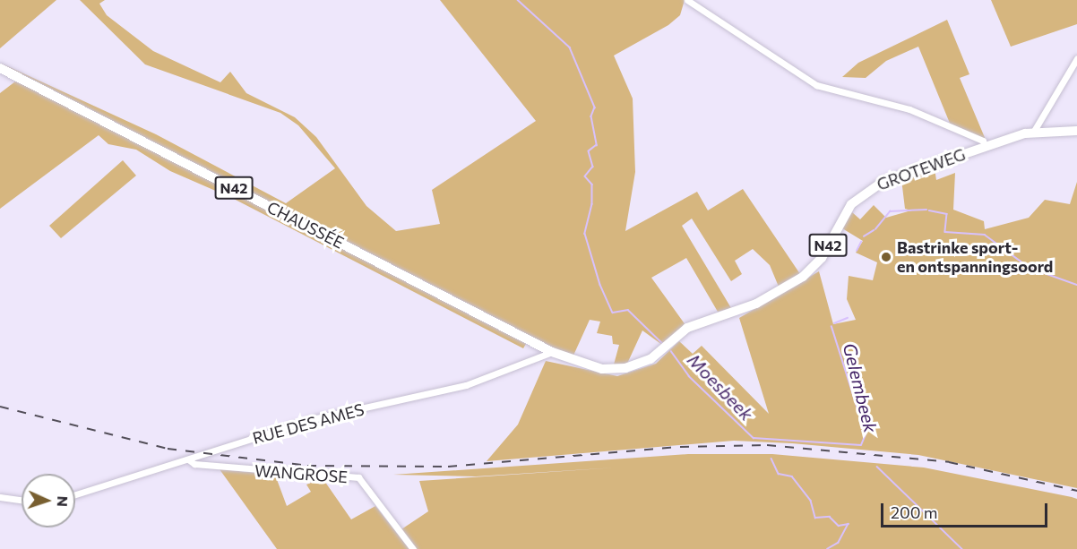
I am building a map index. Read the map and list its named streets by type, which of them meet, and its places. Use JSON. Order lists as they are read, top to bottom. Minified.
{"streets":{"main road":["GROTEWEG","N42","CHAUSSÉE"],"street":["RUE DES AMES","WANGROSE"]},"crossings":[["GROTEWEG","CHAUSSÉE"],["GROTEWEG","RUE DES AMES"],["CHAUSSÉE","RUE DES AMES"],["RUE DES AMES","WANGROSE"]],"water":["Moesbeek","Gelembeek"],"places":["Bastrinke sport- en ontspanningsoord"],"scale_bar":"200 m","north":"right"}
